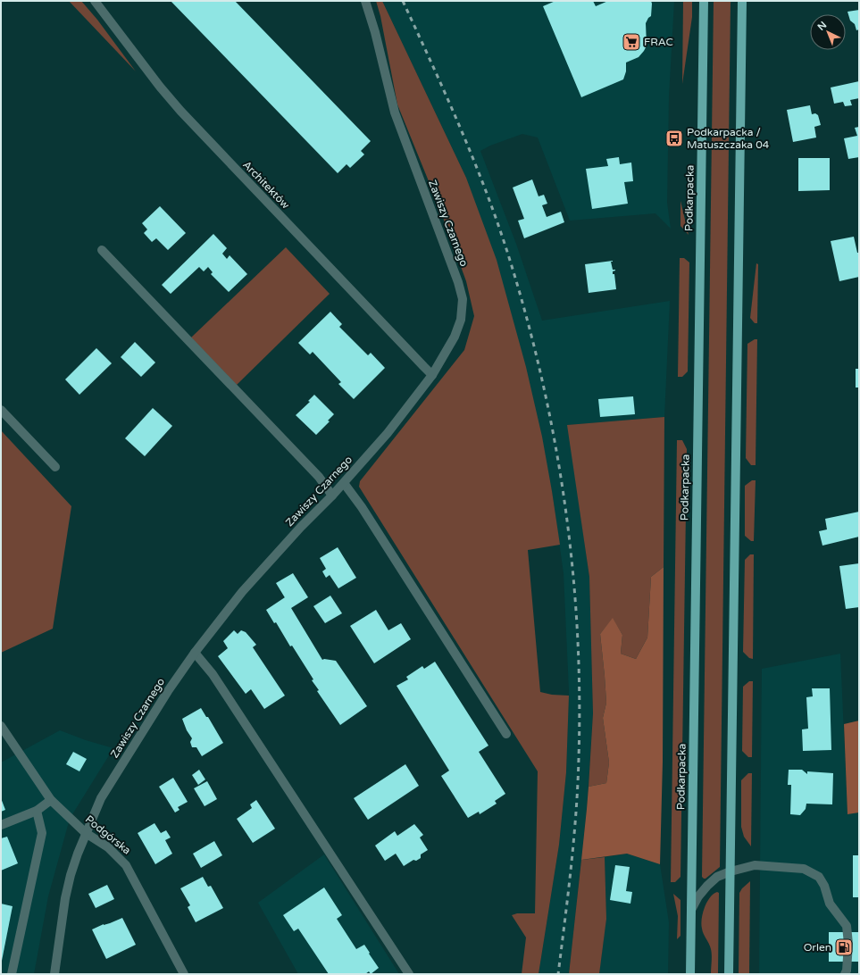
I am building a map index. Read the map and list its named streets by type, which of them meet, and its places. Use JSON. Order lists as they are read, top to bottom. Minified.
{"streets":{"main road":["Podkarpacka"],"street":["Architektów","Zawiszy Czarnego","Podgórska"]},"crossings":[["Architektów","Zawiszy Czarnego"],["Zawiszy Czarnego","Podgórska"]],"places":{"supermarket":["FRAC"],"bus stop":["Podkarpacka / Matuszczaka 04"],"fuel station":["Orlen"]},"north":"top left"}
